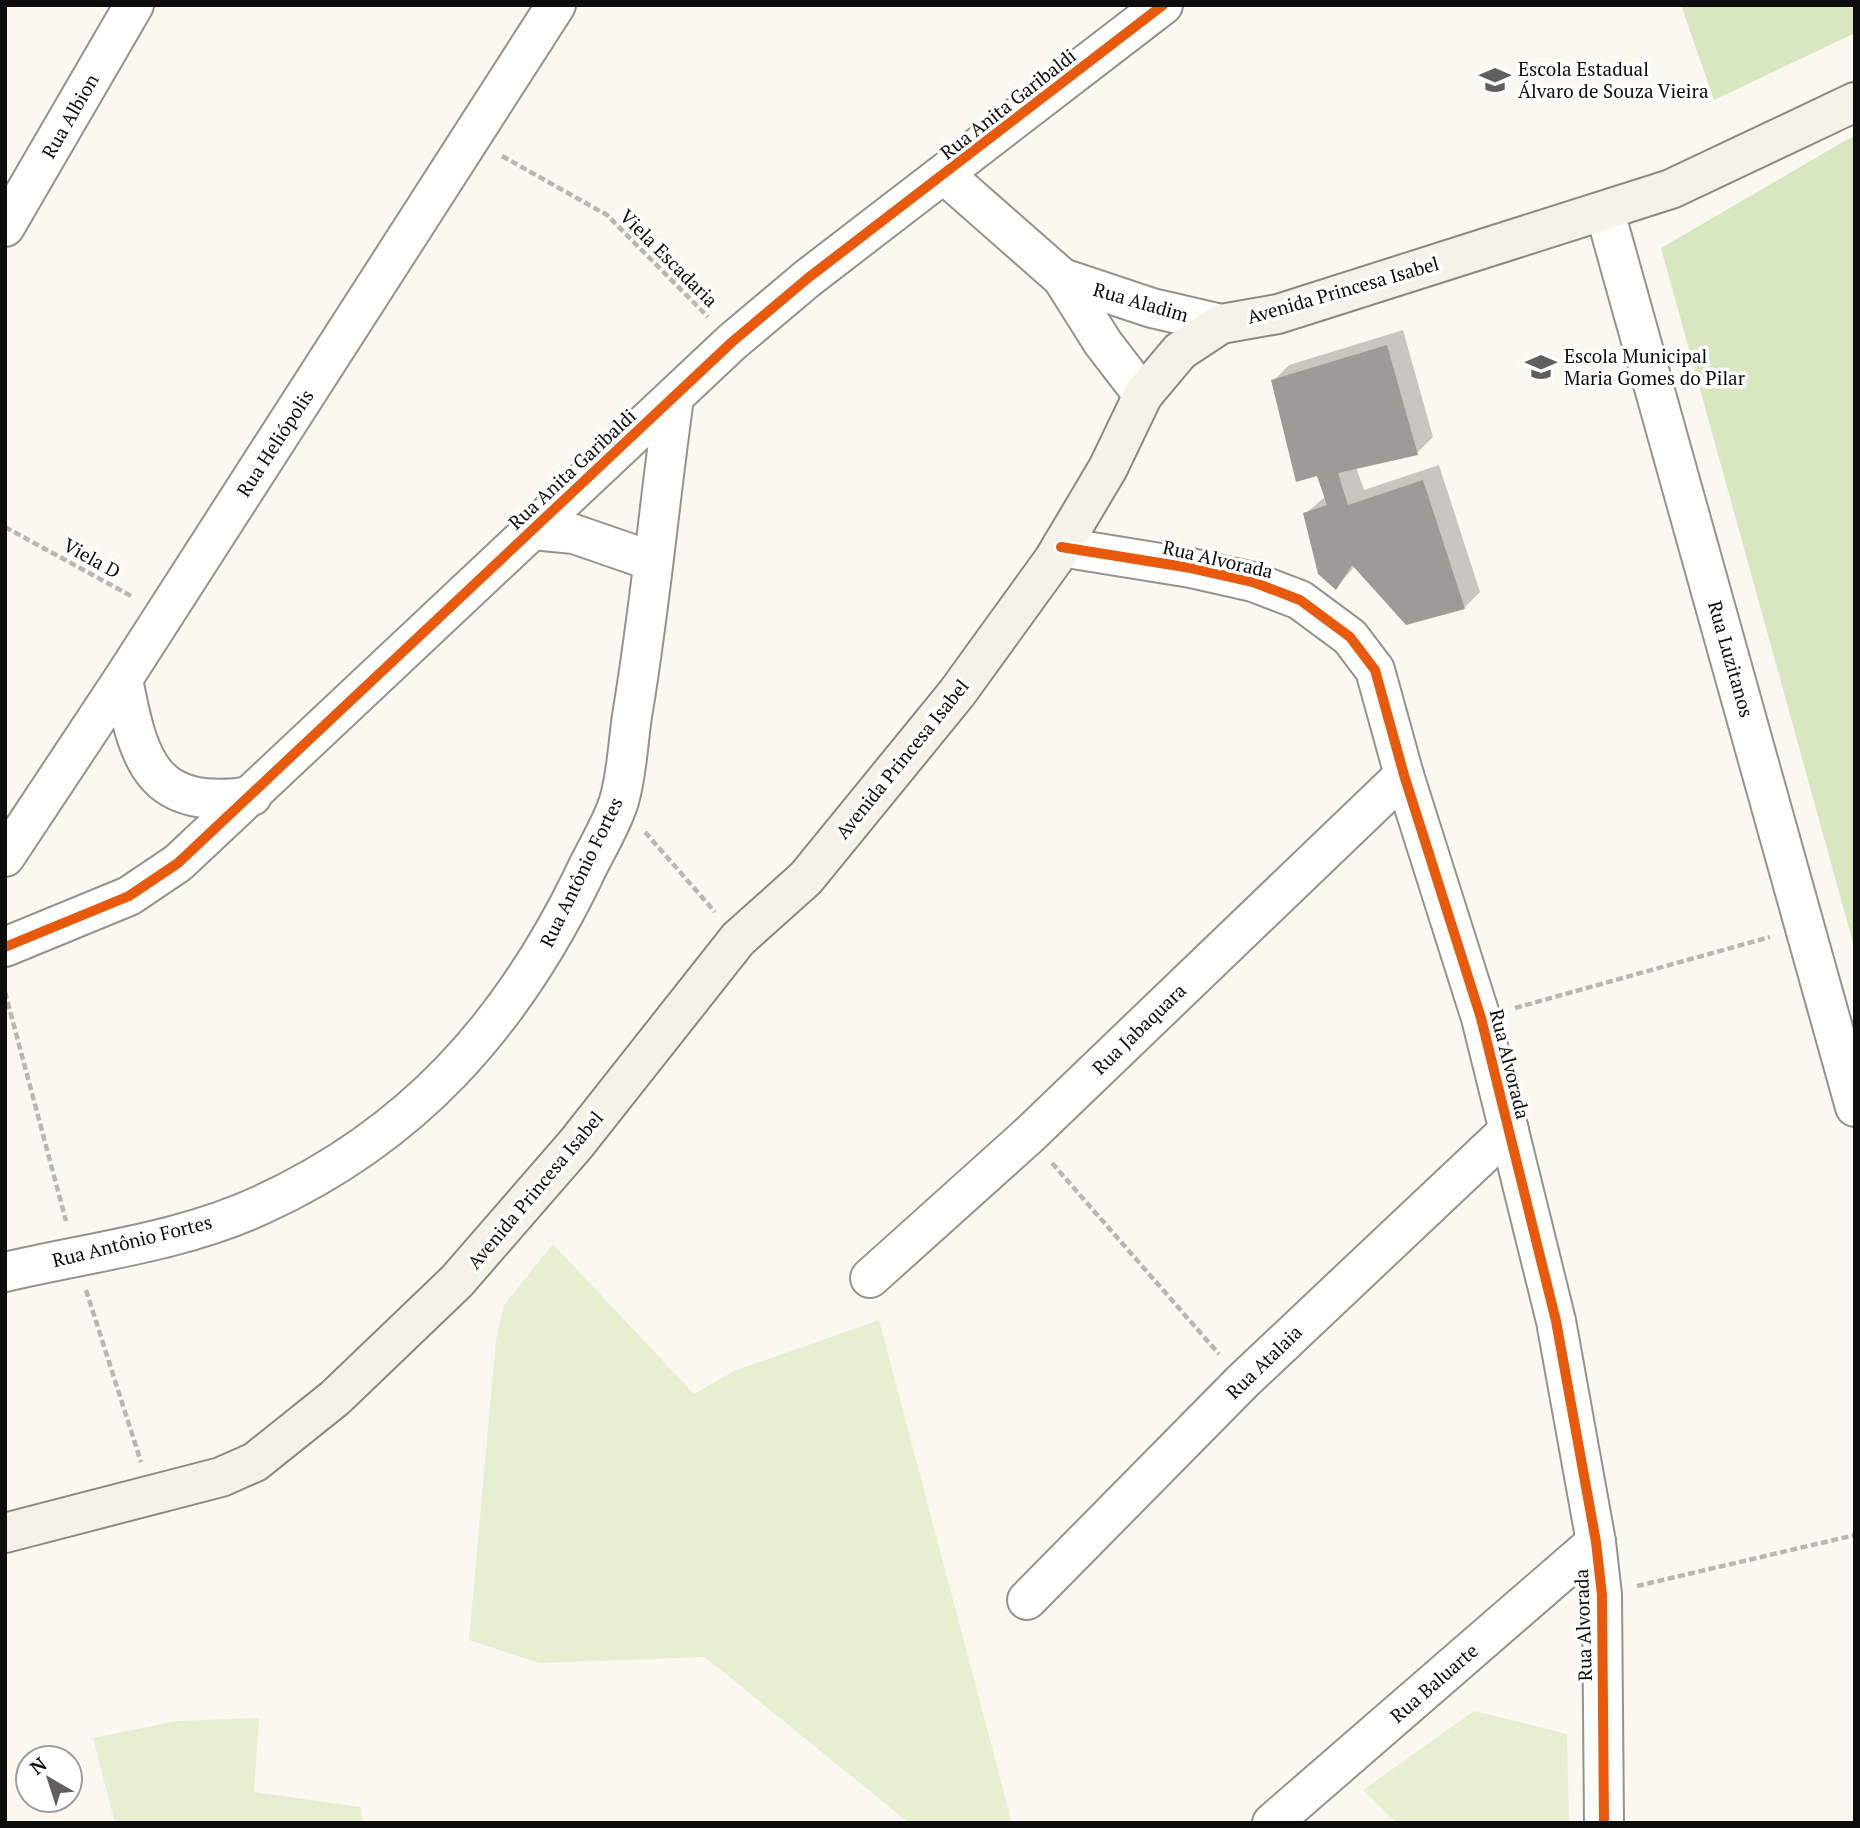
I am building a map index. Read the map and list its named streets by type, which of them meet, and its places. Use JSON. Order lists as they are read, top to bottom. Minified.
{"streets":{"main road":["Avenida Princesa Isabel"],"street":["Rua Anita Garibaldi","Rua Albion","Rua Aladim","Rua Heliópolis","Rua Alvorada","Rua Luzitanos","Rua Antônio Fortes","Rua Jabaquara","Rua Atalaia","Rua Baluarte"],"path":["Viela Escadaria","Viela D"]},"crossings":[["Rua Anita Garibaldi","Viela Escadaria"],["Rua Anita Garibaldi","Rua Aladim"],["Rua Anita Garibaldi","Rua Antônio Fortes"],["Viela Escadaria","Rua Heliópolis"],["Avenida Princesa Isabel","Rua Aladim"],["Avenida Princesa Isabel","Rua Alvorada"],["Avenida Princesa Isabel","Rua Luzitanos"],["Rua Heliópolis","Viela D"],["Rua Alvorada","Rua Jabaquara"],["Rua Alvorada","Rua Atalaia"],["Rua Alvorada","Rua Baluarte"]],"places":{"school or university":["Escola Estadual Álvaro de Souza Vieira","Escola Municipal Maria Gomes do Pilar"]},"north":"top left"}
